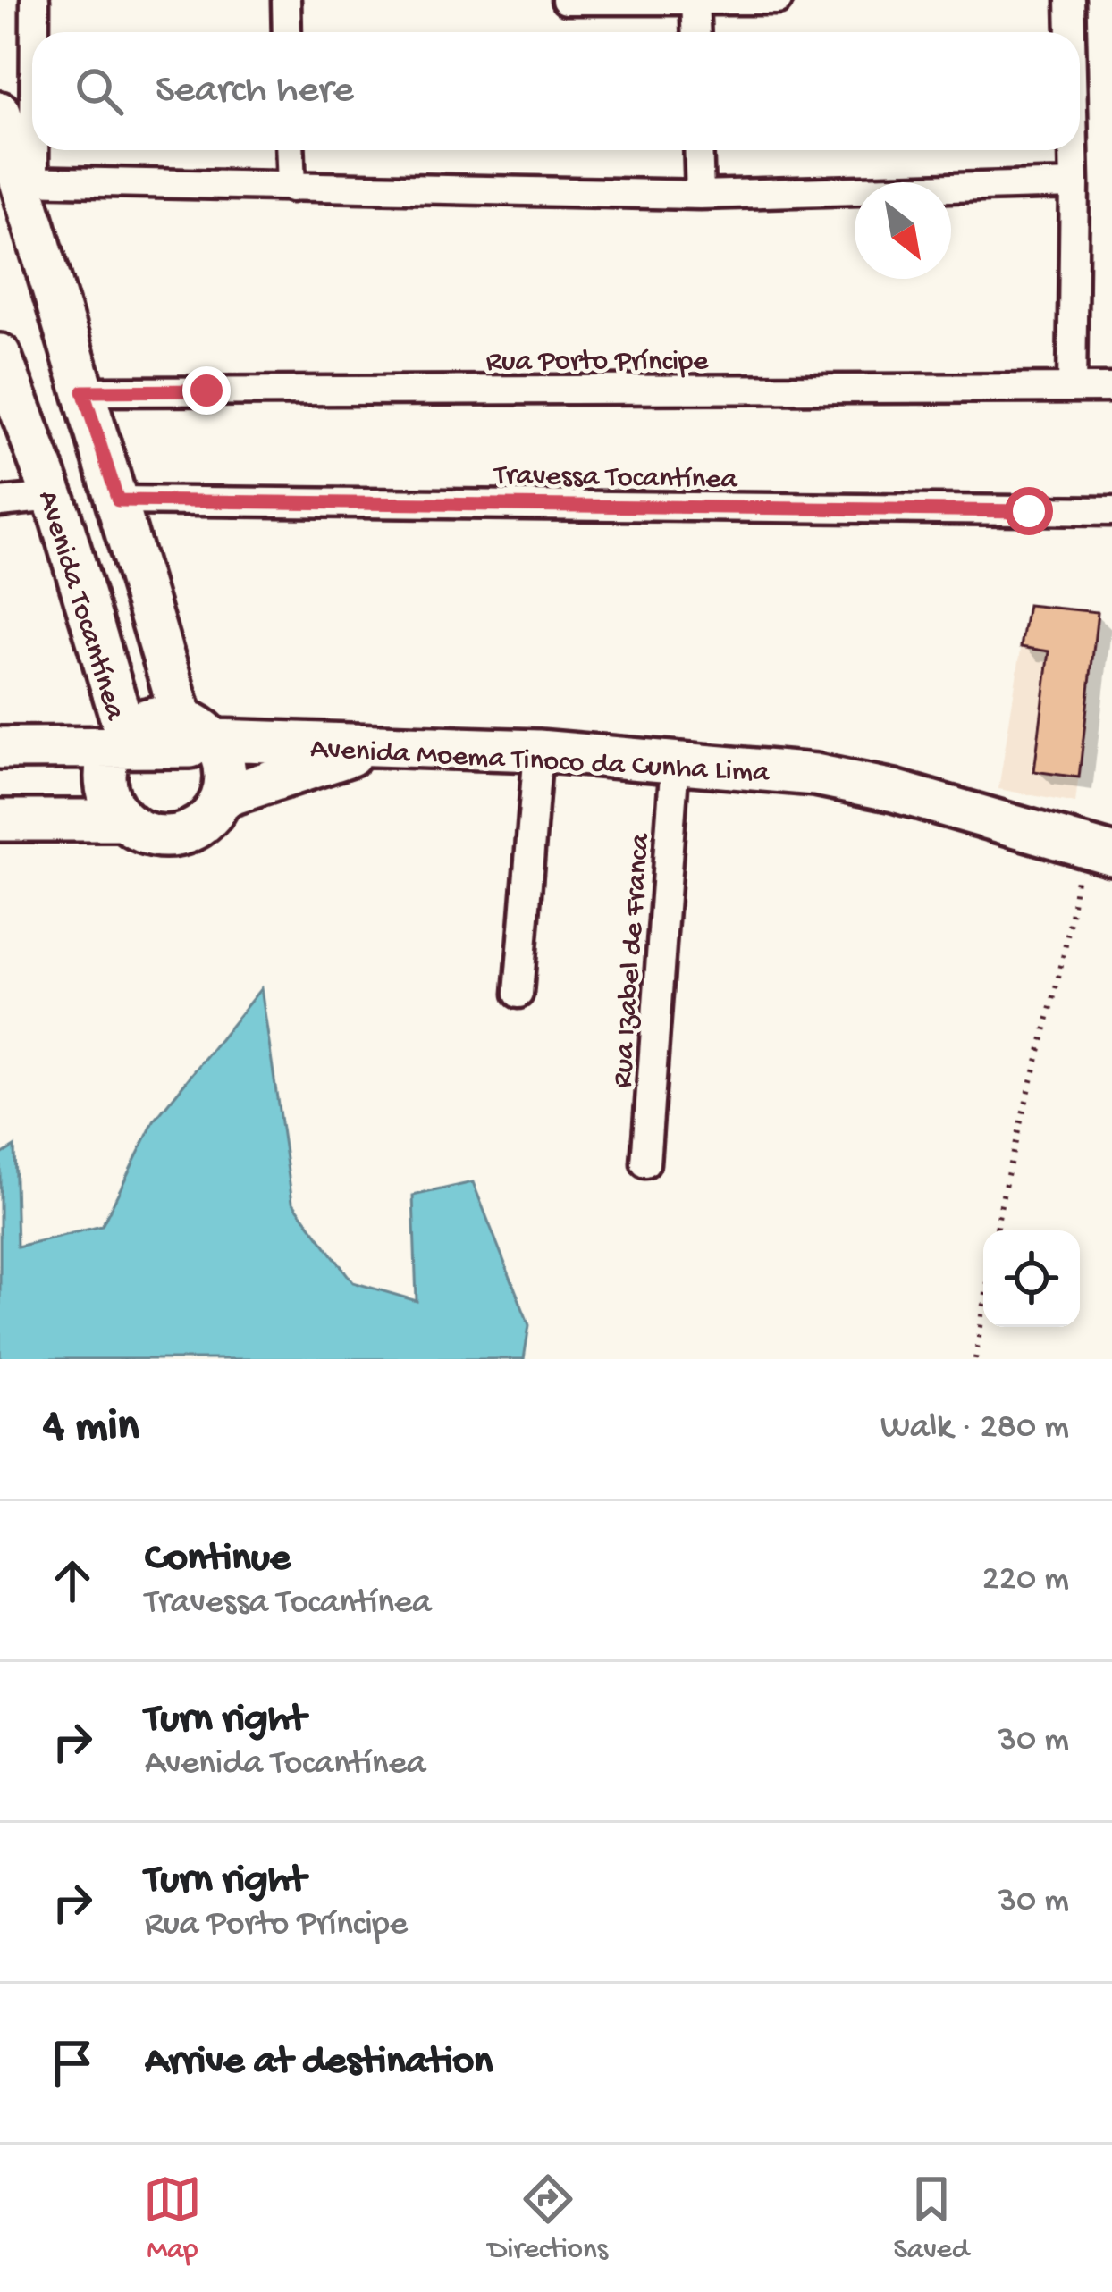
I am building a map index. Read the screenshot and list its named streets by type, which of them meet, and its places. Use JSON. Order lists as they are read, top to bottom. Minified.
{"streets":{"main road":["Avenida Tocantínea","Avenida Moema Tinoco da Cunha Lima"],"street":["Rua Porto Príncipe","Travessa Tocantínea","Rua Izabel de Franca"]},"crossings":[["Rua Porto Príncipe","Avenida Tocantínea"],["Travessa Tocantínea","Avenida Tocantínea"],["Avenida Tocantínea","Avenida Moema Tinoco da Cunha Lima"],["Avenida Moema Tinoco da Cunha Lima","Rua Izabel de Franca"]],"north":"bottom right","page":{"search":"Search here","heading":["4 min","Walk · 280 m"],"list":[["Continue","Travessa Tocantínea","220 m"],["Turn right","Avenida Tocantínea","30 m"],["Turn right","Rua Porto Príncipe","30 m"],"Arrive at destination"],"nav":["Map","Directions","Saved"]}}
